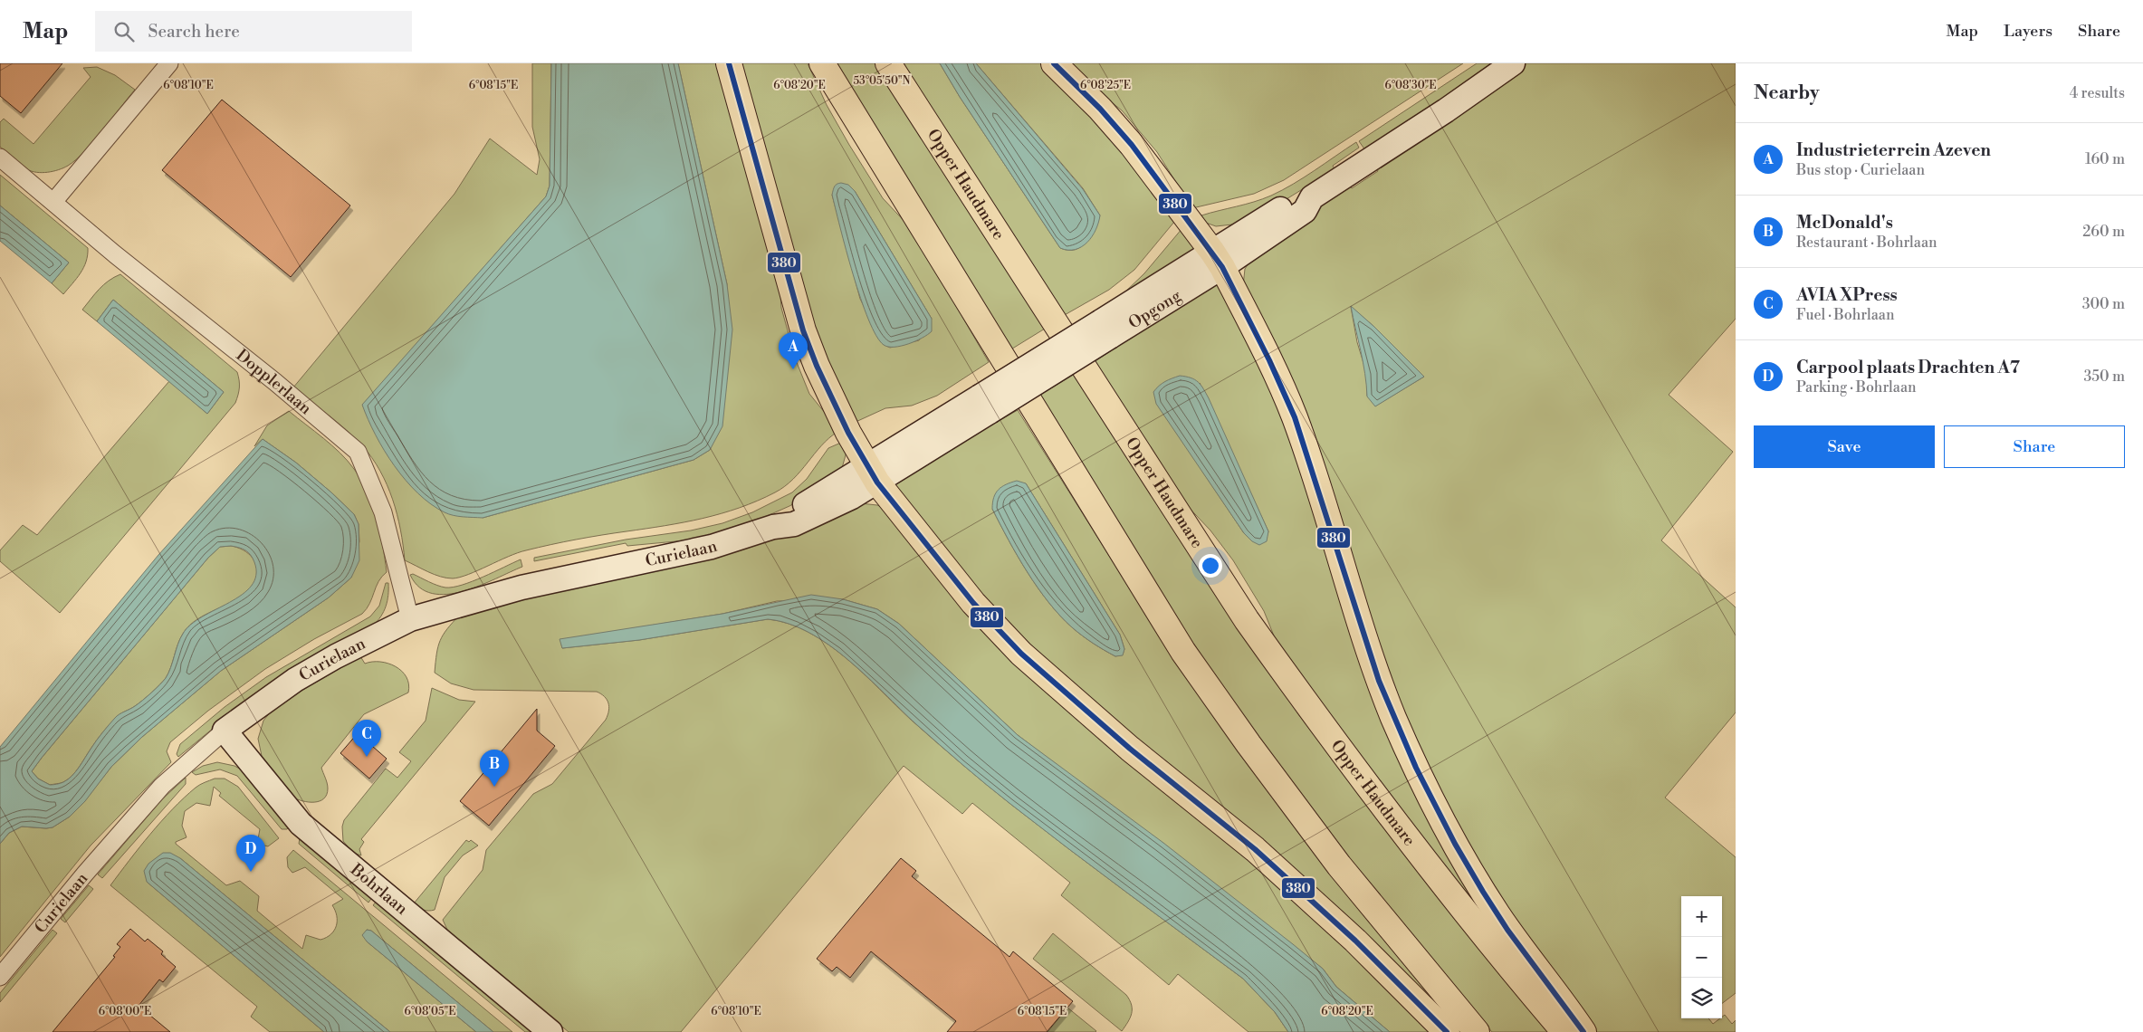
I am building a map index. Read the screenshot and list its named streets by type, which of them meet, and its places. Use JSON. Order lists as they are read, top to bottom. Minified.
{"streets":{"highway":["Opper Haudmare"],"main road":["Opgong","Curielaan","Bohrlaan"],"street":["Dopplerlaan"]},"crossings":[["Opgong","Curielaan"],["Dopplerlaan","Curielaan"],["Curielaan","Bohrlaan"]],"lines":["transit line 380"],"page":{"header":"Map","search":"Search here","nav":["Map","Layers","Share"],"heading":["Nearby","4 results"],"list":[{"mark":"A","name":"Industrieterrein Azeven","note":"Bus stop · Curielaan","value":"160 m"},{"mark":"B","name":"McDonald's","note":"Restaurant · Bohrlaan","value":"260 m"},{"mark":"C","name":"AVIA XPress","note":"Fuel · Bohrlaan","value":"300 m"},{"mark":"D","name":"Carpool plaats Drachten A7","note":"Parking · Bohrlaan","value":"350 m"}],"pins":["A","C","B","D"],"buttons":["Save","Share"],"map_buttons":["+","−"]},"coordinates":["53°05'50\"N","6°08'10\"E","6°08'15\"E","6°08'20\"E","6°08'25\"E","6°08'30\"E","6°08'00\"E","6°08'05\"E"]}
